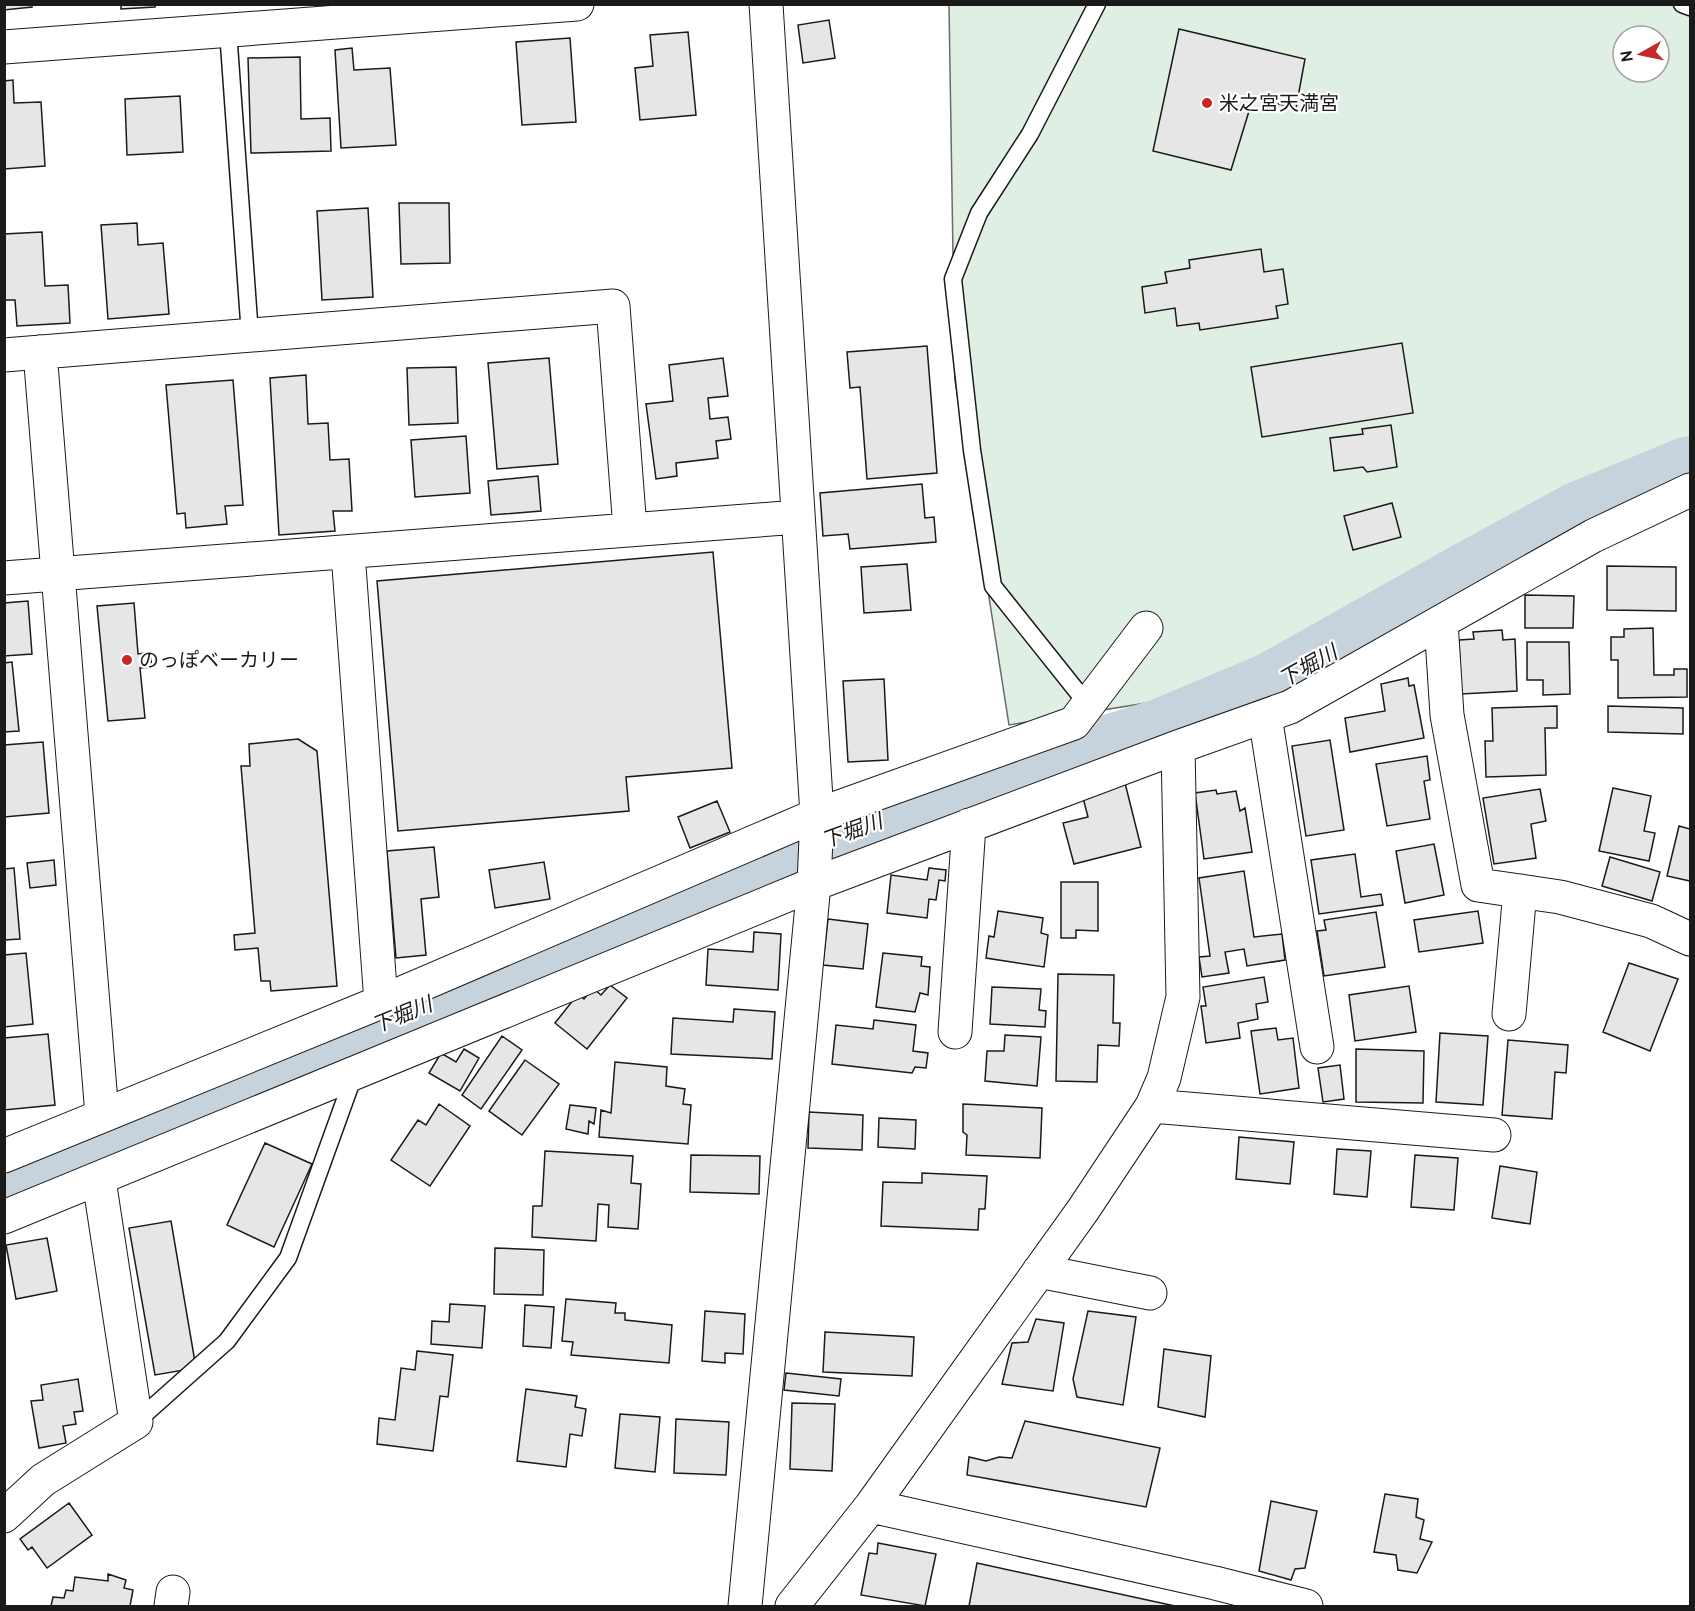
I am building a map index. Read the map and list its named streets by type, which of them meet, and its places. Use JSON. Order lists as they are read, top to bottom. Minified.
{"water":["下堀川"],"places":["米之宮天満宮","のっぽベーカリー"],"north":"left"}
